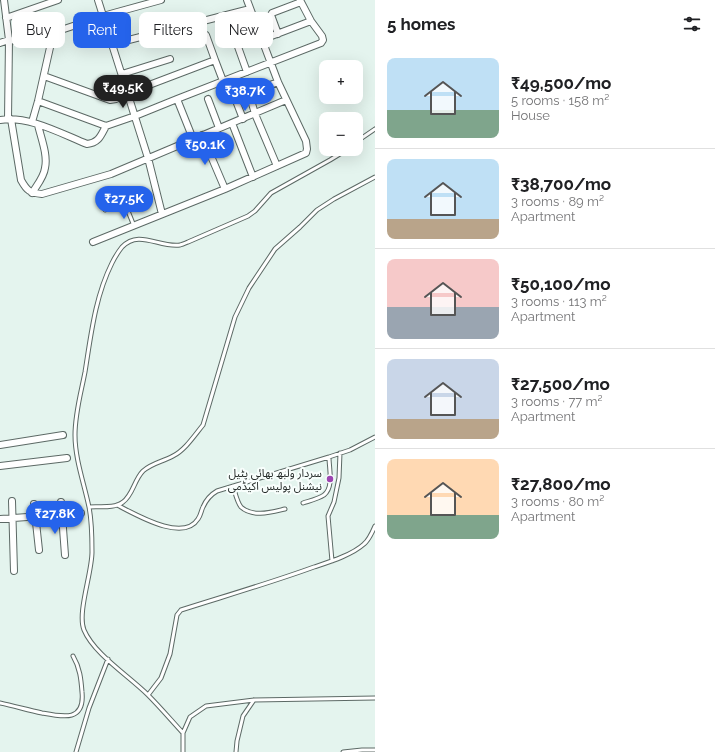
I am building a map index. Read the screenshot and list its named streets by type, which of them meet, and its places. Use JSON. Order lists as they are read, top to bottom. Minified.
{"places":["سردار ولبھ بھائی پٹیل نیشنل پولیس اکیڈمی"],"page":{"heading":"5 homes","chip":["Buy","Rent","Filters","New"],"list":[{"name":"₹49,500/mo","note":"5 rooms · 158 m² · House"},{"name":"₹38,700/mo","note":"3 rooms · 89 m² · Apartment"},{"name":"₹50,100/mo","note":"3 rooms · 113 m² · Apartment"},{"name":"₹27,500/mo","note":"3 rooms · 77 m² · Apartment"},{"name":"₹27,800/mo","note":"3 rooms · 80 m² · Apartment"}],"map_buttons":["+","−"],"price":["₹49.5K","₹38.7K","₹50.1K","₹27.5K","₹27.8K"]}}
